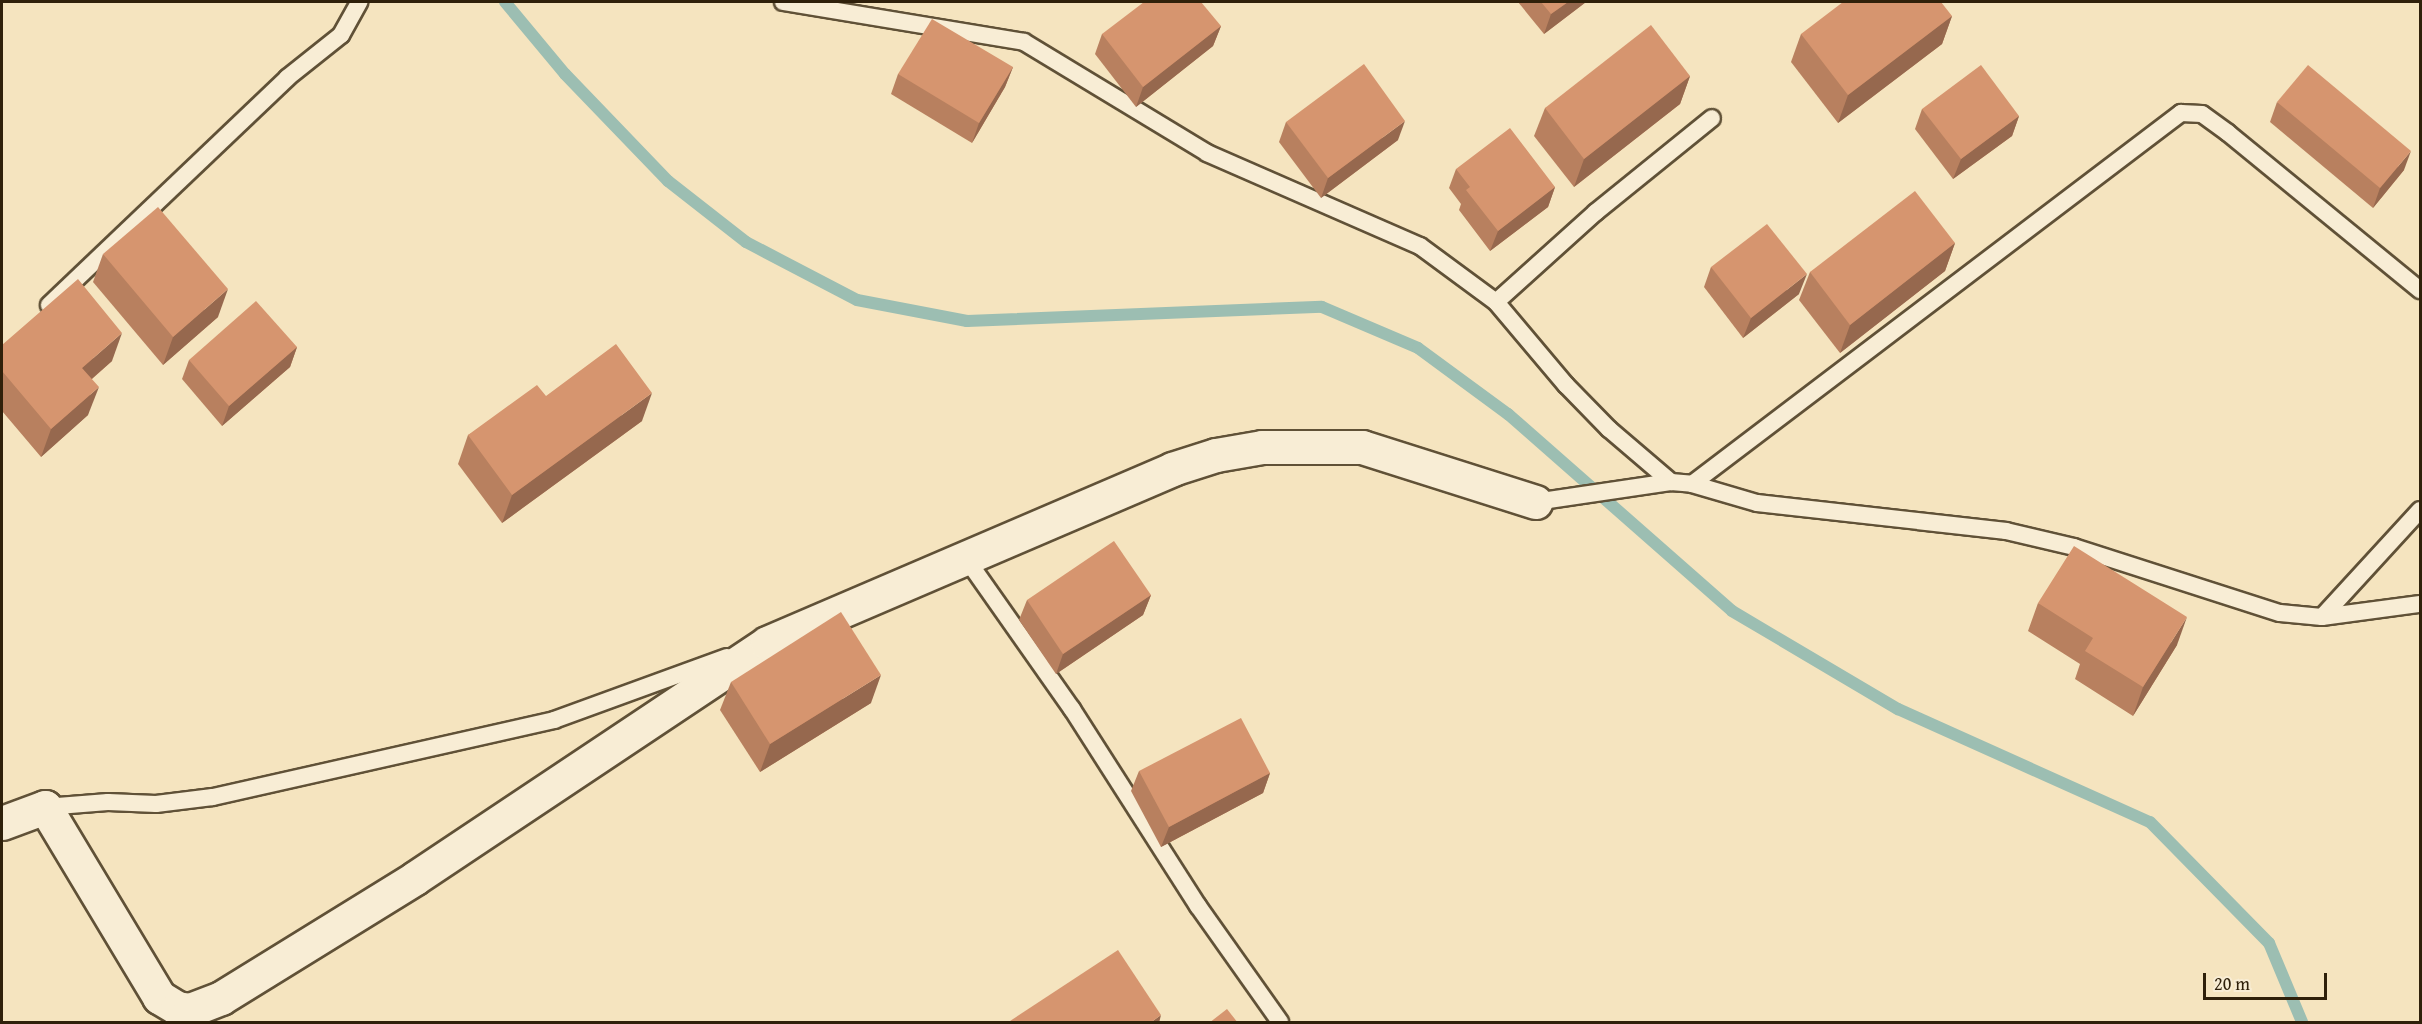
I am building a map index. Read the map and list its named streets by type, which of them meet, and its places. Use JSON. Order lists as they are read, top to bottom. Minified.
{"scale_bar":"20 m"}
